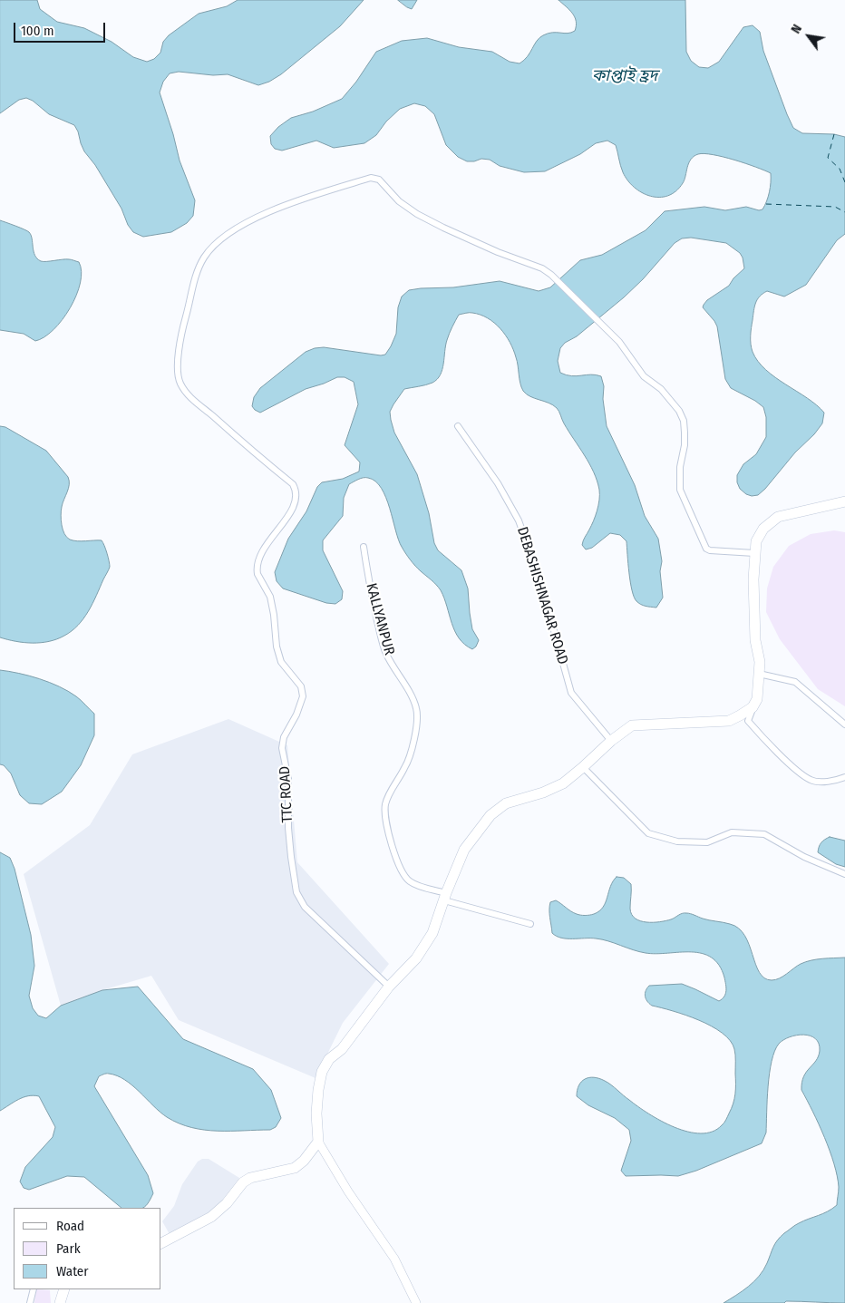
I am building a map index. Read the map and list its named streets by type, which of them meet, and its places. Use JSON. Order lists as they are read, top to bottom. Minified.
{"streets":{"street":["DEBASHISHNAGAR ROAD","KALLYANPUR","TTC ROAD"]},"water":["কাপ্তাই হ্রদ"],"legend":["Road","Park","Water"],"scale_bar":"100 m","north":"top left"}
